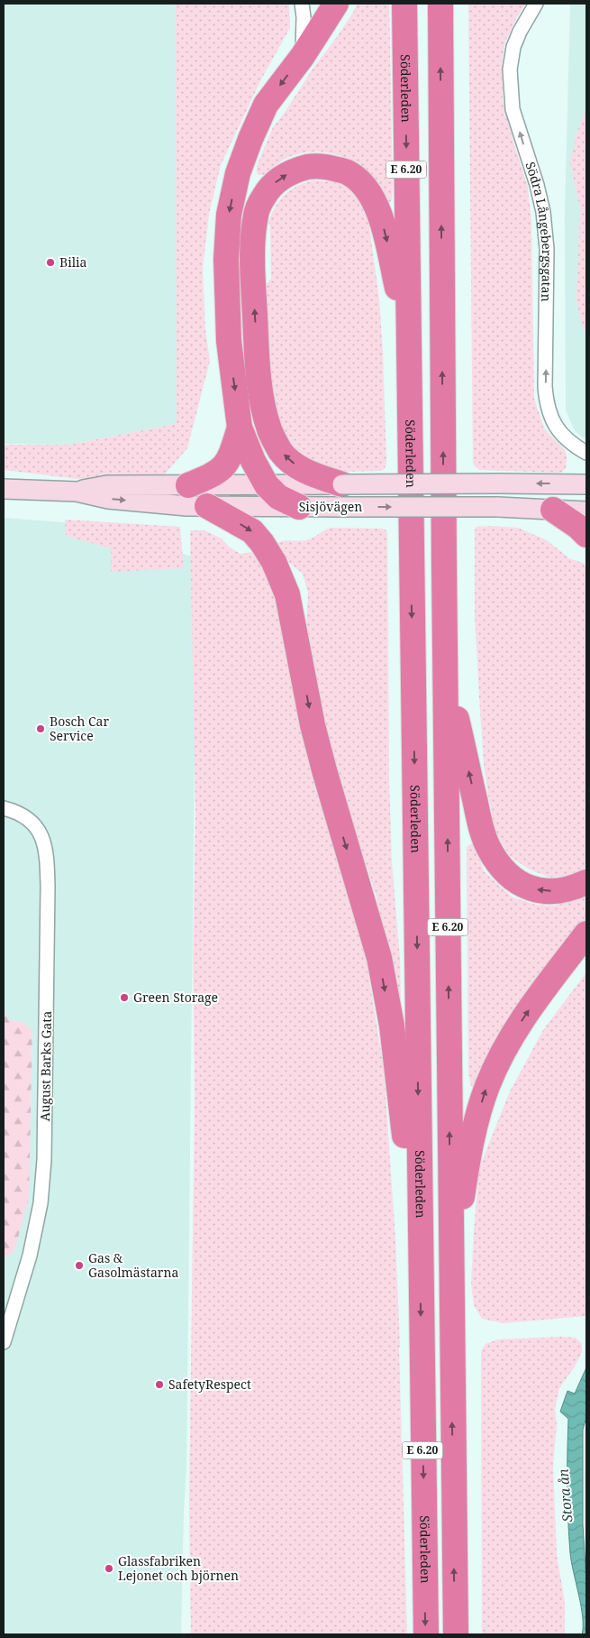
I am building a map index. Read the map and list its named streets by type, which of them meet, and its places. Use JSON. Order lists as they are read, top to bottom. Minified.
{"streets":{"highway":["Söderleden","E 6.20"],"street":["Södra Långebergsgatan","Sisjövägen","August Barks Gata"]},"one_way":["Södra Långebergsgatan"],"water":["Stora ån"],"places":["Bilia","Bosch Car Service","Green Storage","Gas & Gasolmästarna","SafetyRespect","Glassfabriken Lejonet och björnen"]}
